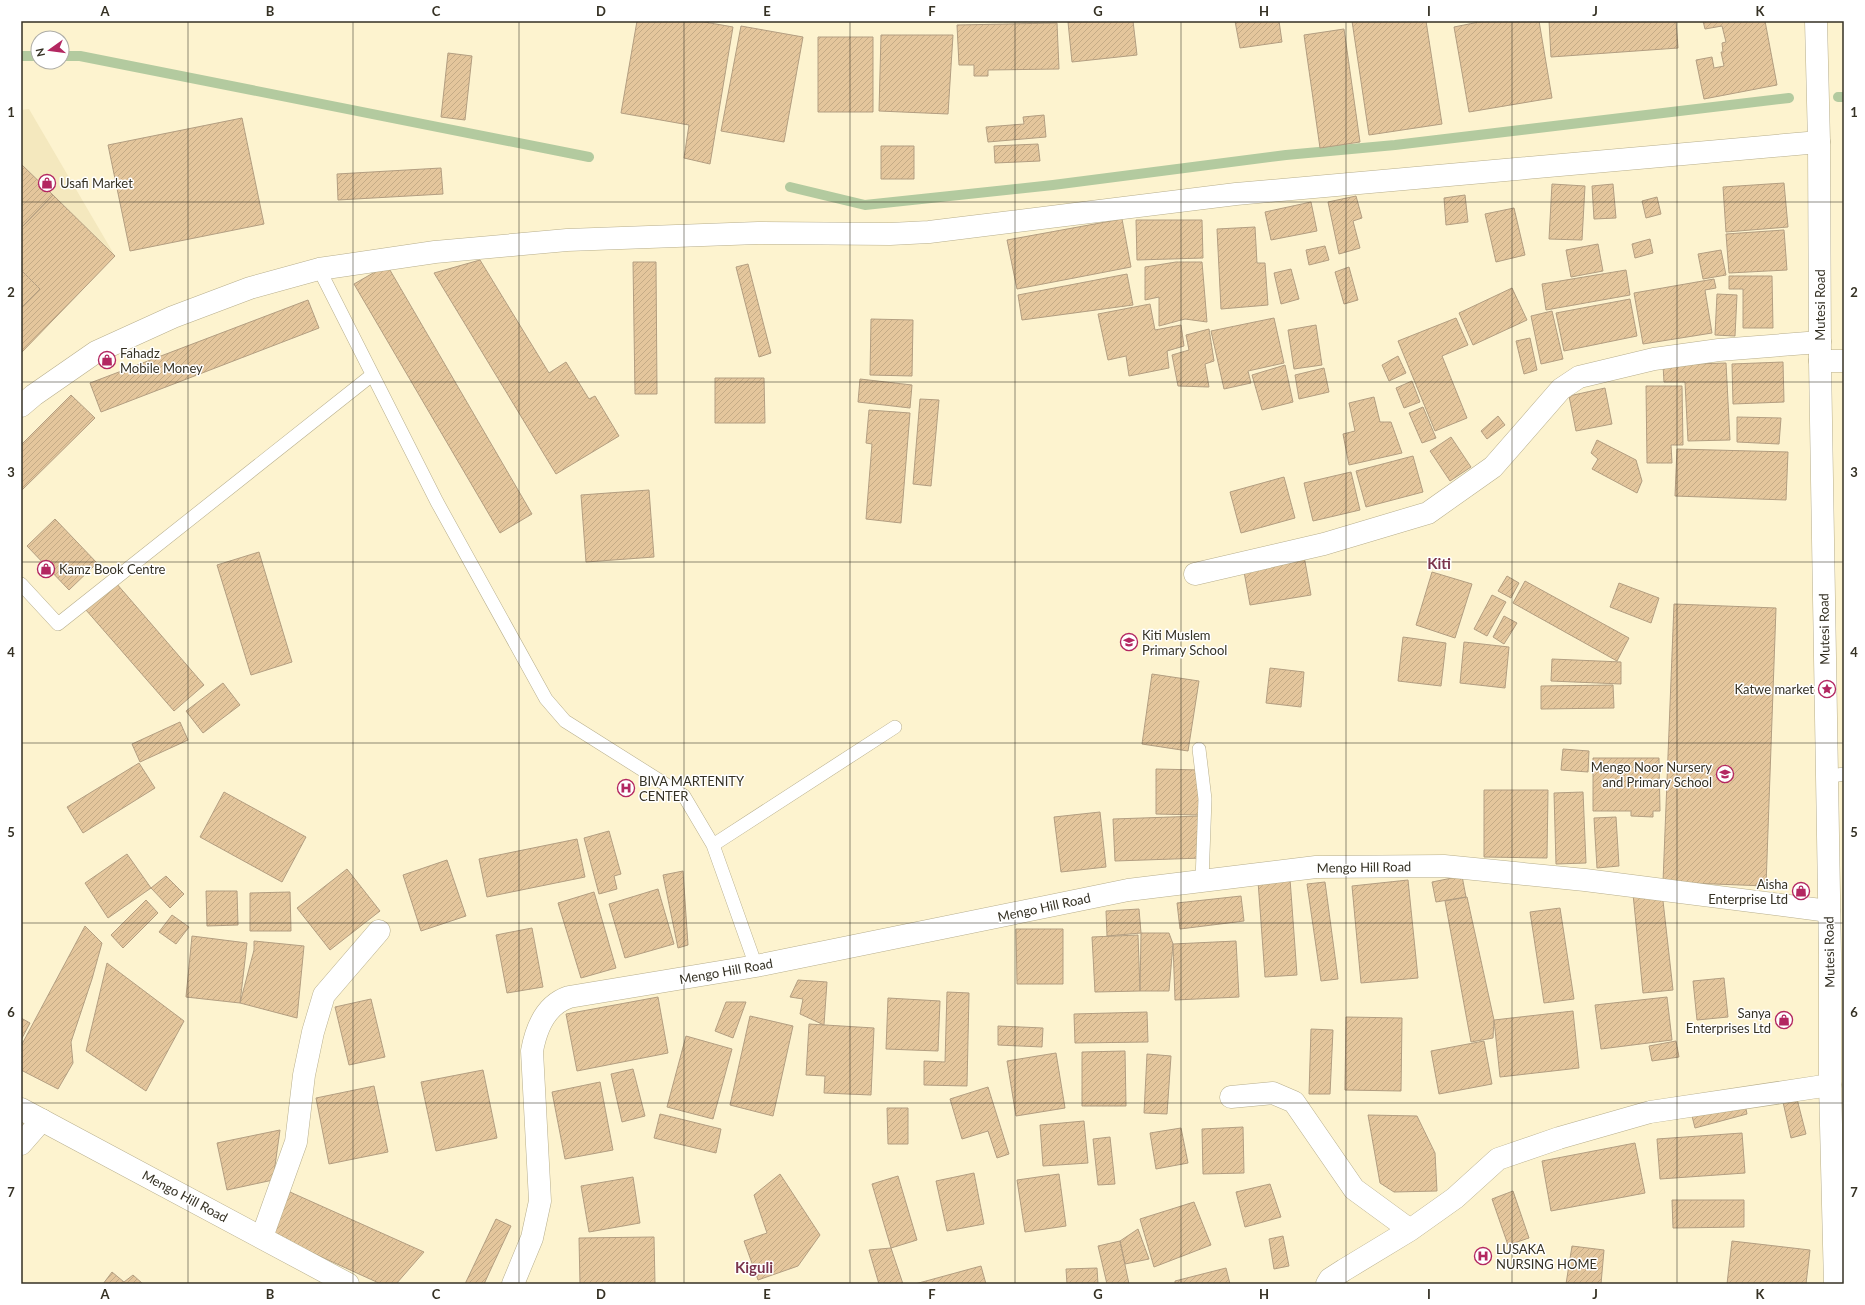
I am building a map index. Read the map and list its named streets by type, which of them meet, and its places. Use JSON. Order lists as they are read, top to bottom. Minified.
{"streets":{"street":["Mutesi Road","Mengo Hill Road"]},"crossings":[["Mutesi Road","Mengo Hill Road"]],"districts":["Kiti","Kiguli"],"places":{"shop":["Usafi Market","Fahadz Mobile Money","Kamz Book Centre","Aisha Enterprise Ltd","Sanya Enterprises Ltd"],"school or university":["Kiti Muslem Primary School","Mengo Noor Nursery and Primary School"],"place":["Katwe market"],"hospital":["BIVA MARTENITY CENTER","LUSAKA NURSING HOME"]},"north":"left","grid":{"columns":["A","B","C","D","E","F","G","H","I","J","K"],"rows":["1","2","3","4","5","6","7"]}}
